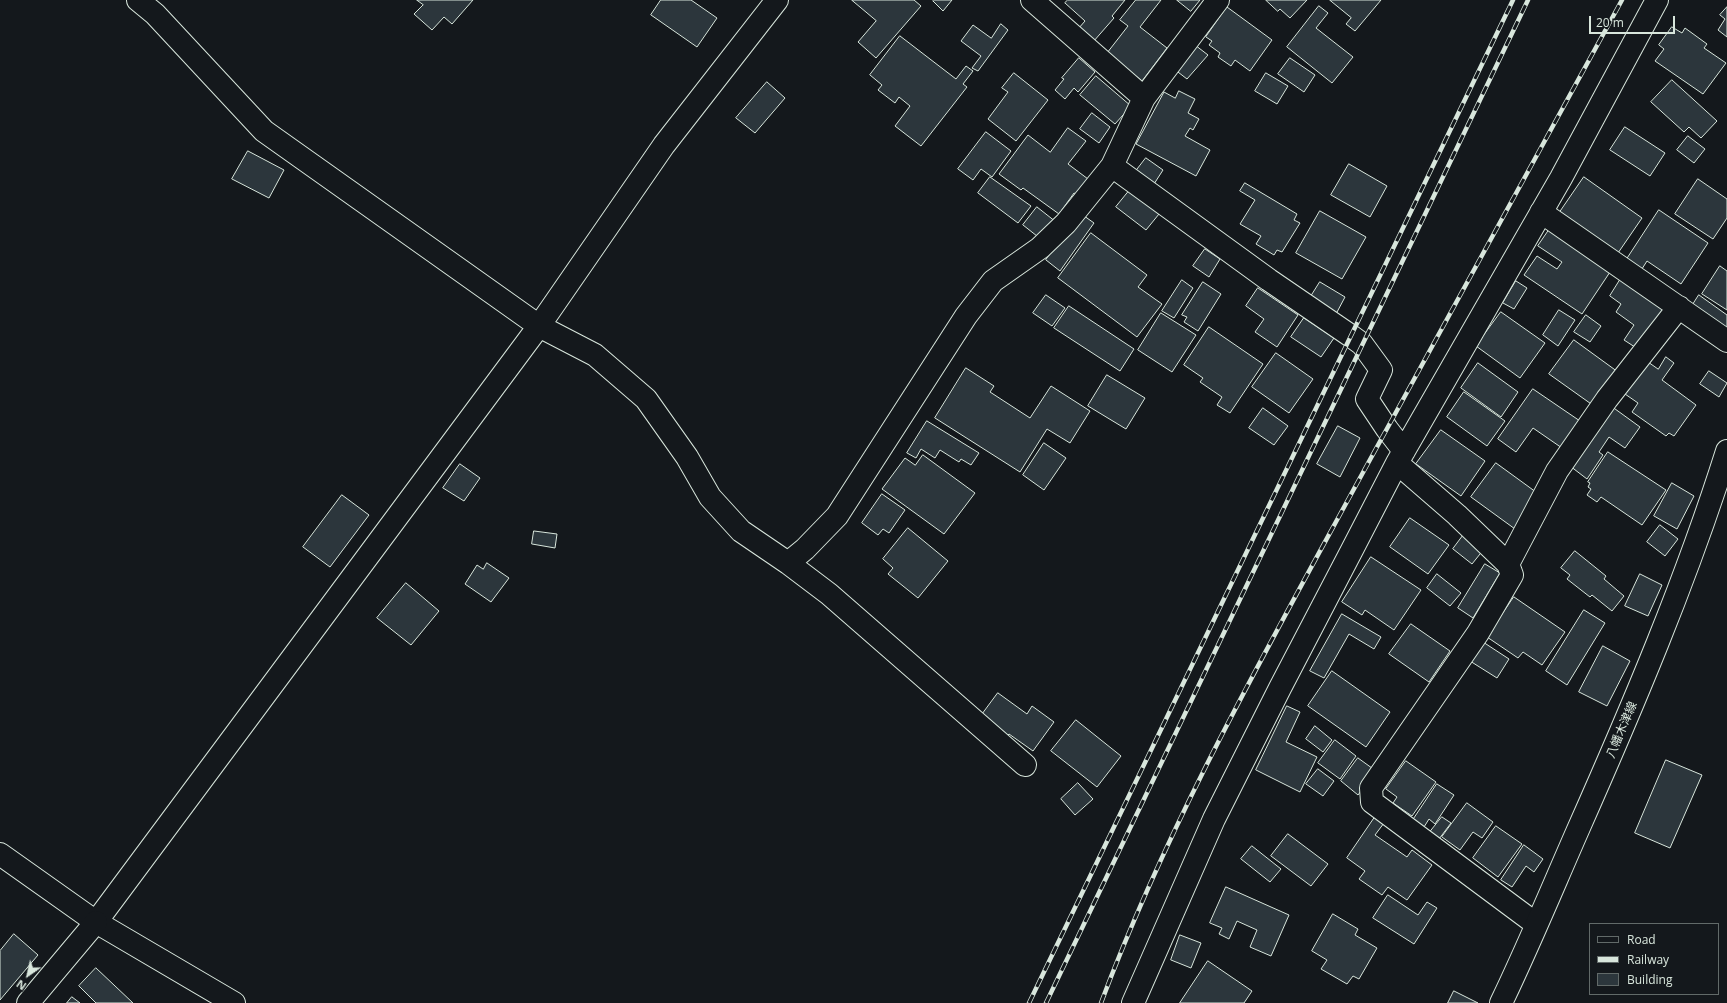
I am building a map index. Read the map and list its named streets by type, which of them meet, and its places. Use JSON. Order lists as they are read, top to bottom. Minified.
{"streets":{"street":["八幡木津線"]},"legend":["Road","Railway","Building"],"scale_bar":"20 m","north":"bottom left"}
